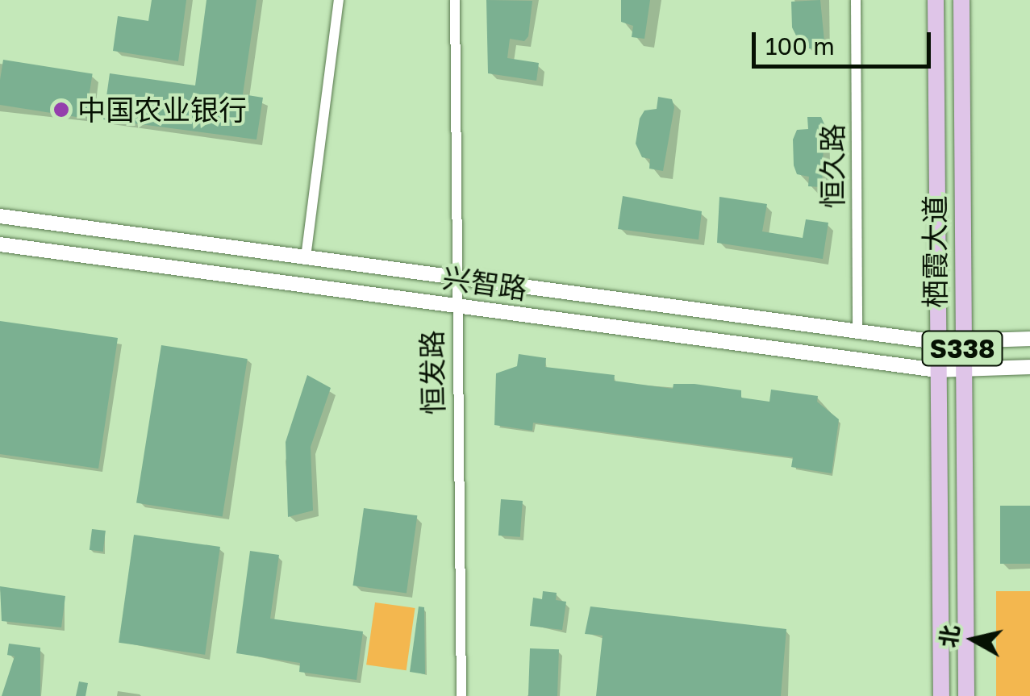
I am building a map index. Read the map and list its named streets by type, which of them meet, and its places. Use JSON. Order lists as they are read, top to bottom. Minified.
{"streets":{"main road":["栖霞大道","兴智路","S338"],"street":["恒久路","恒发路"]},"crossings":[["恒久路","兴智路"],["栖霞大道","兴智路"],["兴智路","恒发路"]],"places":["中国农业银行"],"scale_bar":"100 m","north":"left"}
